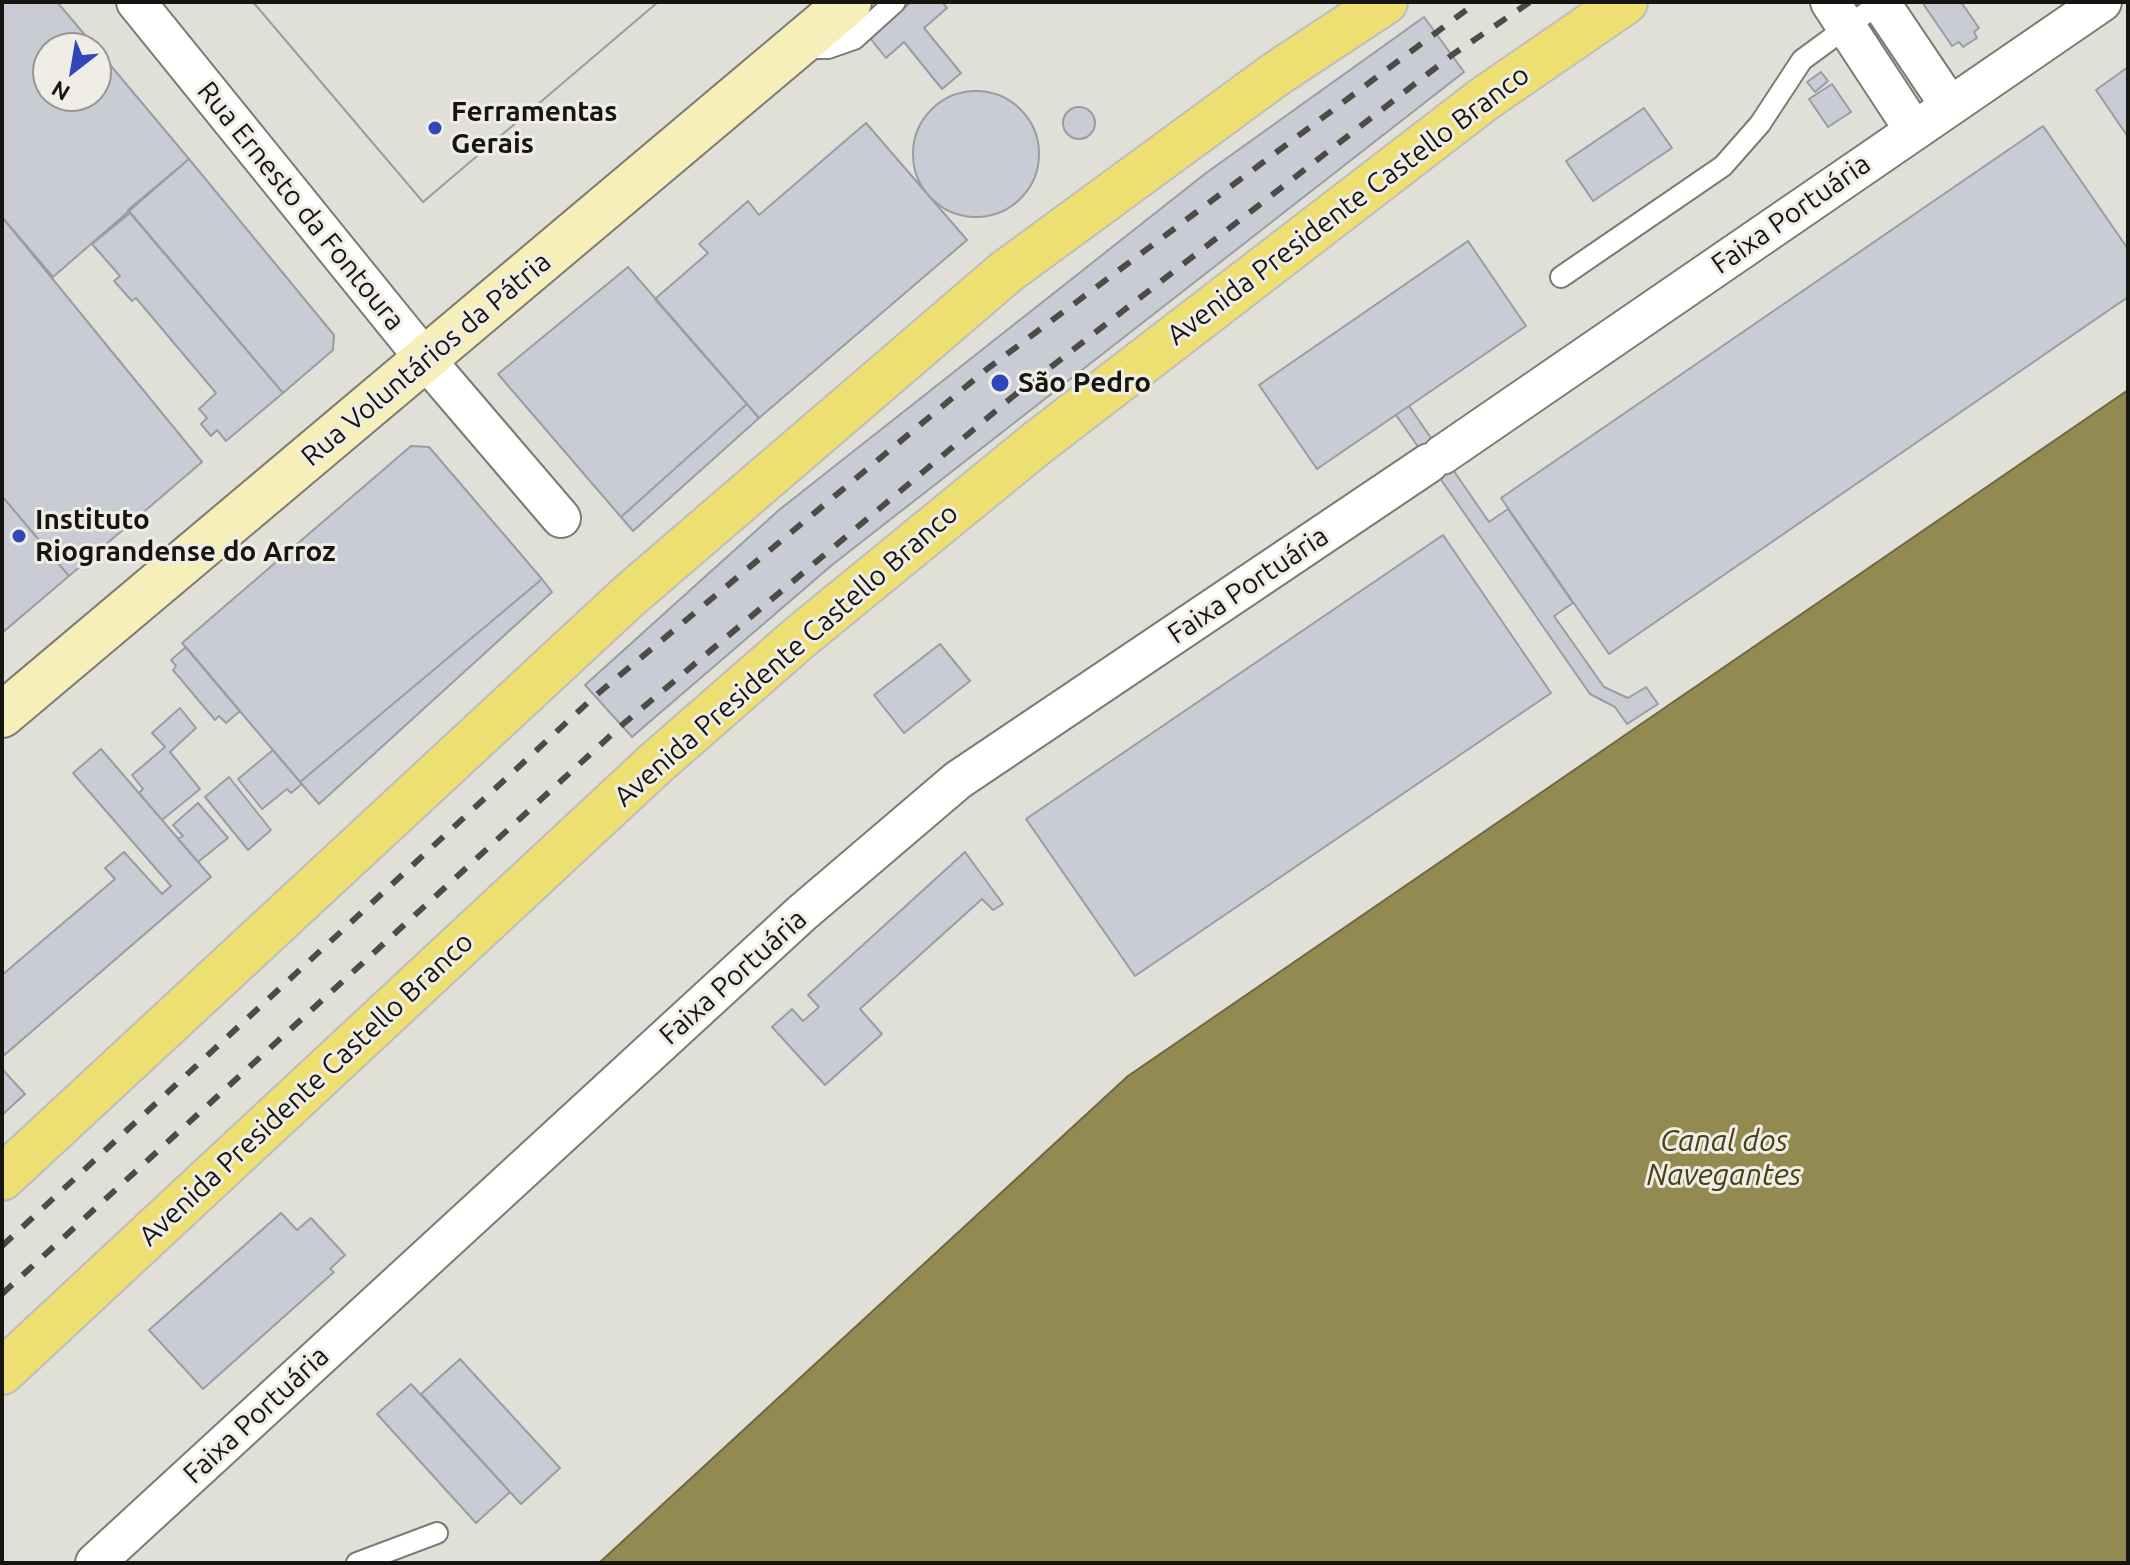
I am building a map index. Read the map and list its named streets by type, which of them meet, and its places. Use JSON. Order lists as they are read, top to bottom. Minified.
{"streets":{"main road":["Avenida Presidente Castello Branco","Rua Voluntários da Pátria"],"street":["Rua Ernesto da Fontoura","Faixa Portuária"]},"crossings":[["Rua Ernesto da Fontoura","Rua Voluntários da Pátria"]],"water":["Canal dos Navegantes"],"places":["Ferramentas Gerais","São Pedro","Instituto Riograndense do Arroz"],"north":"bottom left"}
